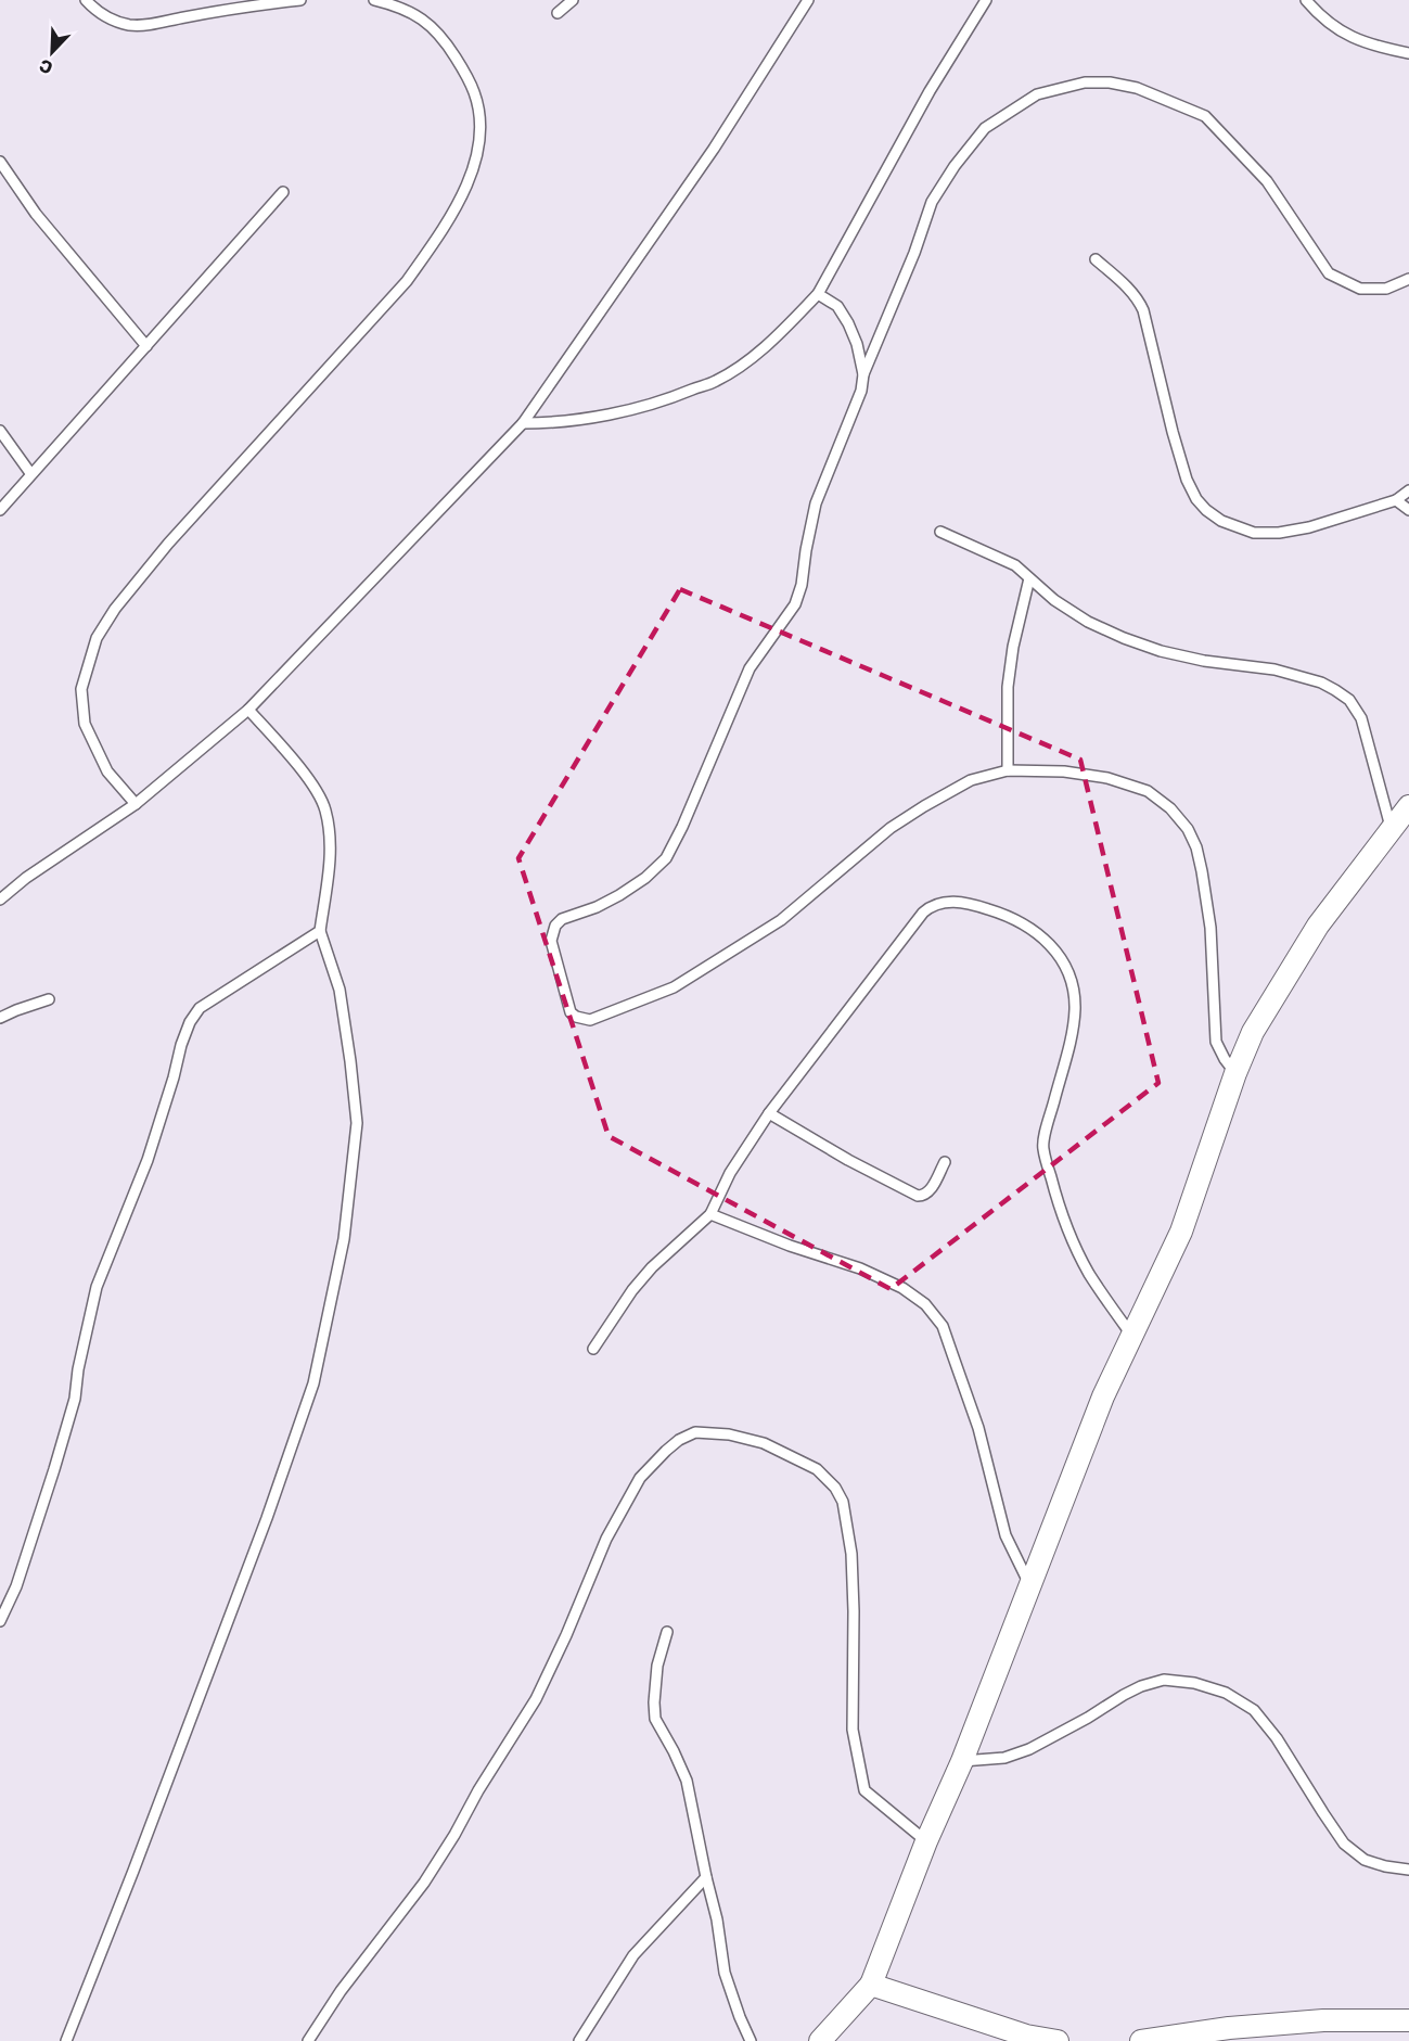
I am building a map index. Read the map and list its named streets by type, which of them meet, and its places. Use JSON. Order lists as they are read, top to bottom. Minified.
{"north":"bottom left"}
